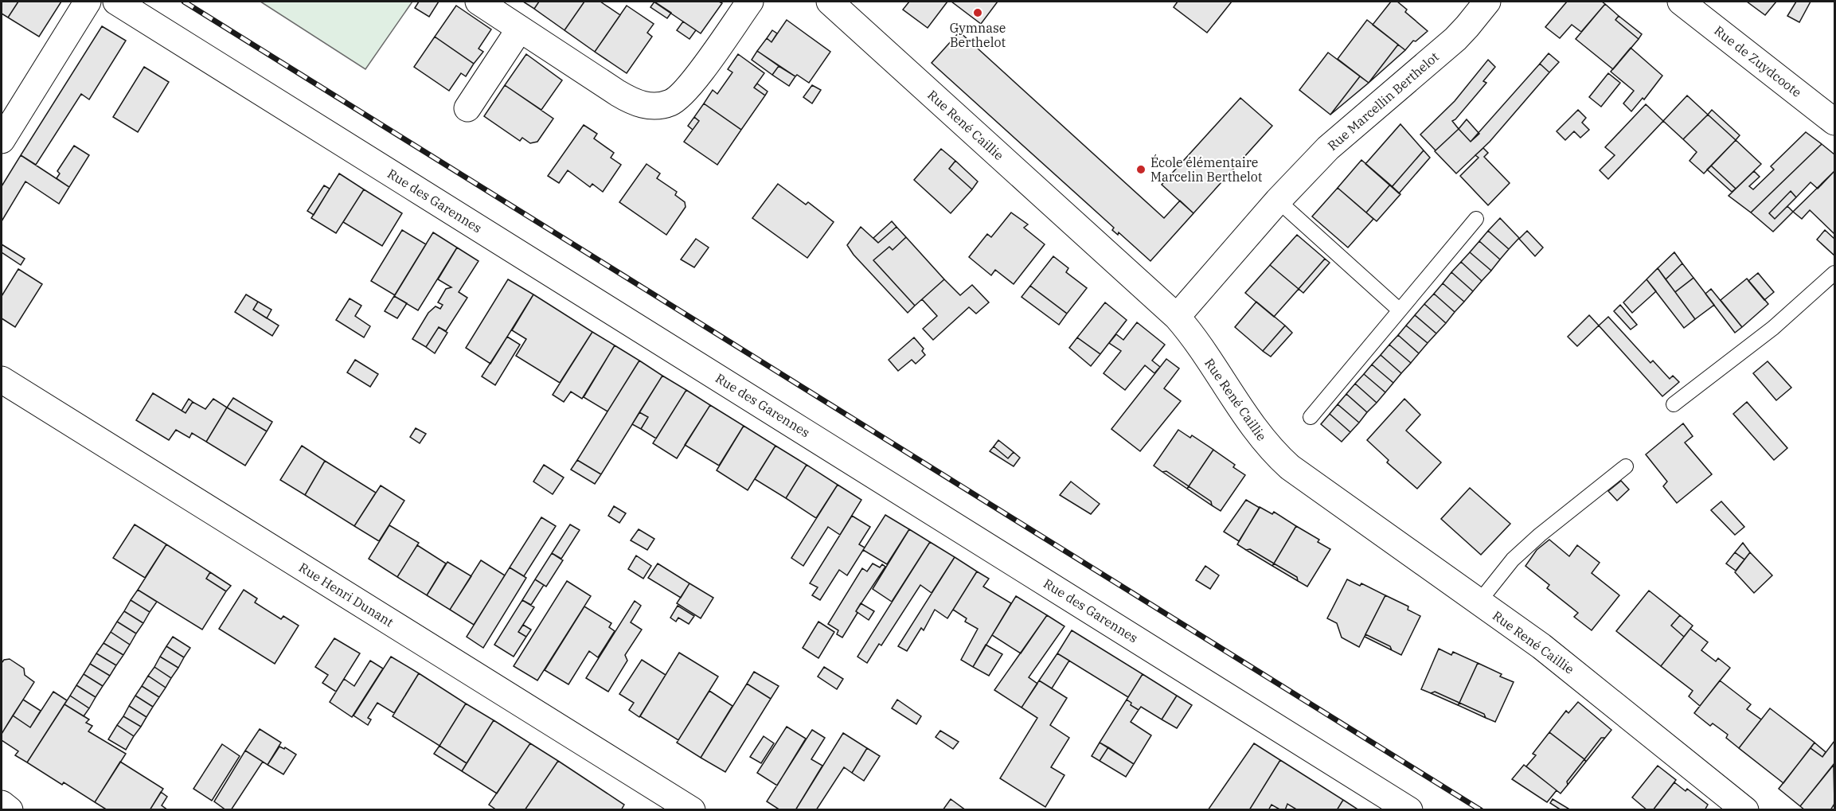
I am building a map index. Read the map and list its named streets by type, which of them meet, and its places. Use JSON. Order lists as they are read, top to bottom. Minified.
{"streets":{"street":["Rue de Zuydcoote","Rue Marcellin Berthelot","Rue René Caillie","Rue des Garennes","Rue Henri Dunant"]},"crossings":[["Rue Marcellin Berthelot","Rue René Caillie"]],"places":["Gymnase Berthelot","École élémentaire Marcelin Berthelot"]}
